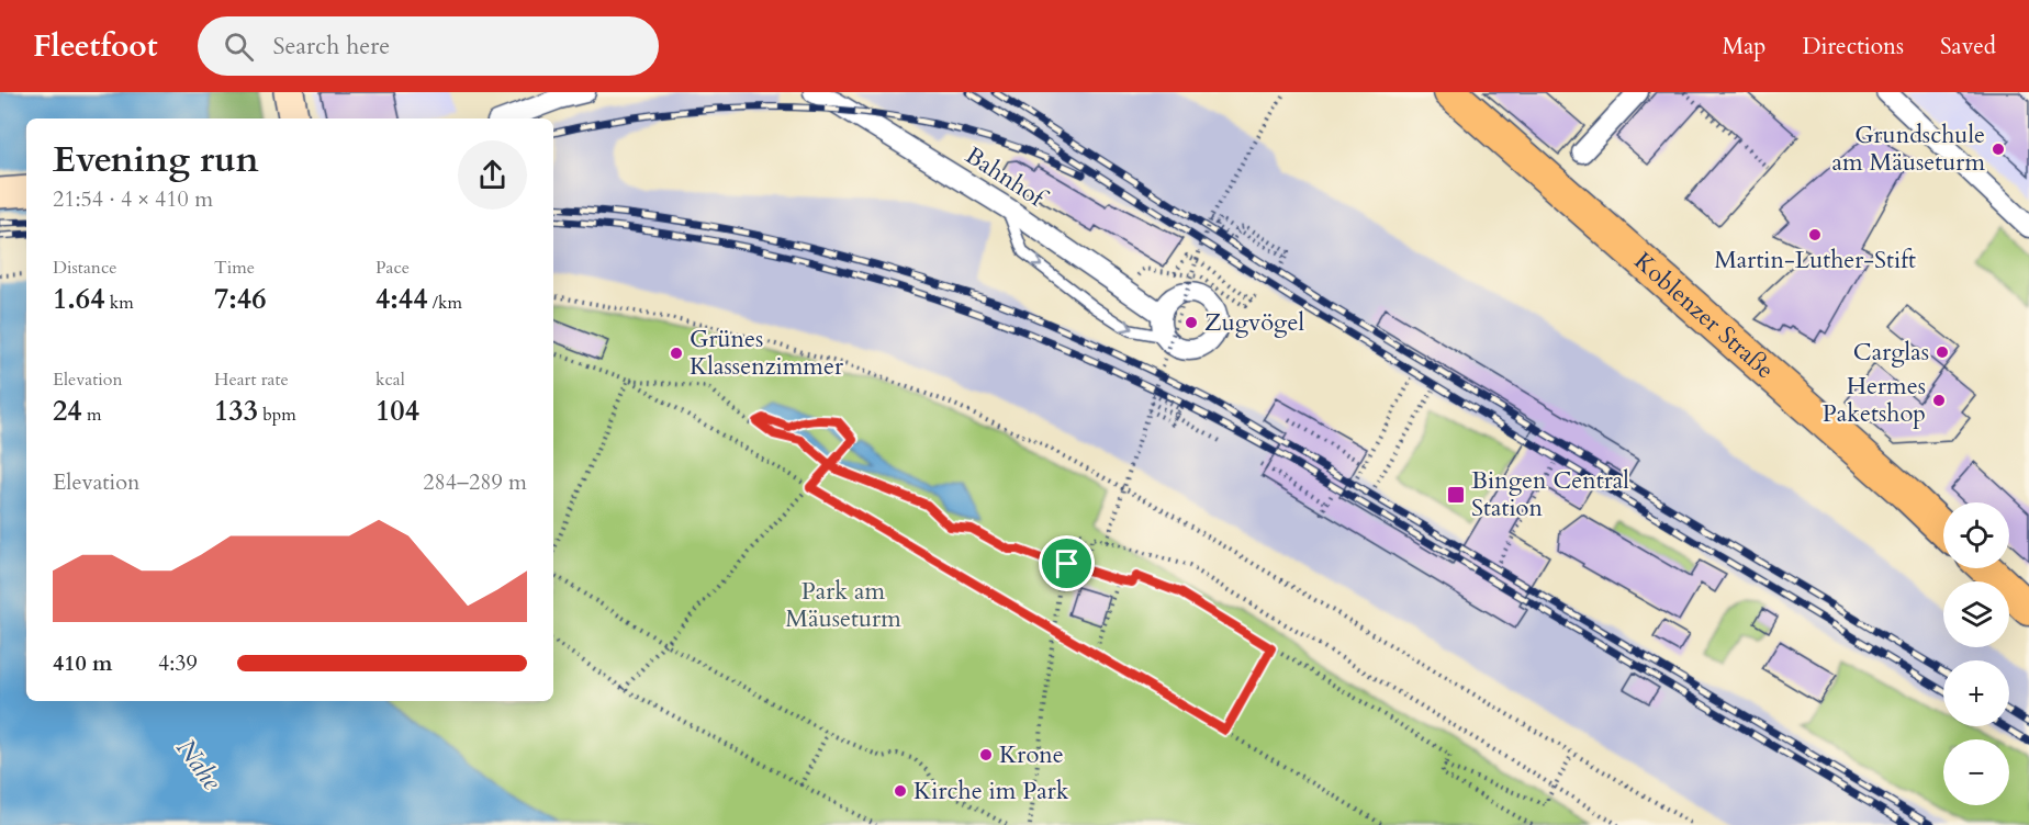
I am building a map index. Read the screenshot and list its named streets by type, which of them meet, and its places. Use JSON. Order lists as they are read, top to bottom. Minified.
{"streets":{"main road":["Koblenzer Straße"],"street":["Bahnhof"]},"water":["Nahe"],"parks":["Park am Mäuseturm"],"places":{"other":["Grundschule am Mäuseturm","Martin-Luther-Stift","Zugvögel","Carglas","Grünes Klassenzimmer","Hermes Paketshop","Krone","Kirche im Park"],"transit":["Bingen Central Station"]},"page":{"header":"Fleetfoot","search":"Search here","nav":["Map","Directions","Saved"],"heading":["Evening run","21:54 · 4 × 410 m"],"stats":[["Distance","1.64 km"],["Time","7:46"],["Pace","4:44 /km"],["Elevation","24 m"],["Heart rate","133 bpm"],["kcal","104"]],"chart":["Elevation","284–289 m"],"map_buttons":["+","−"],"list":[{"name":"410 m","note":"4:39"}]}}
